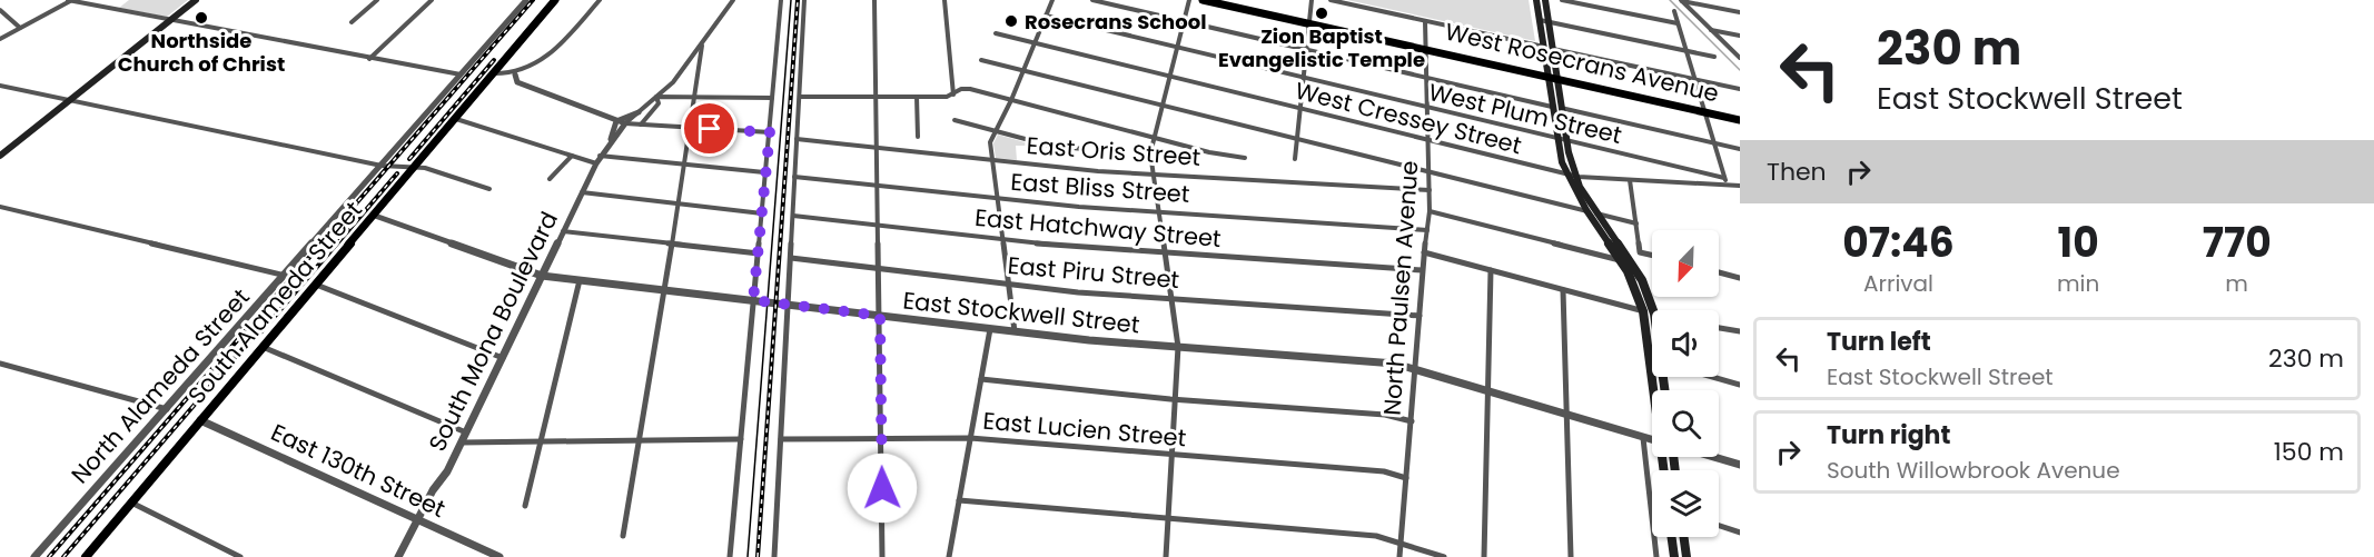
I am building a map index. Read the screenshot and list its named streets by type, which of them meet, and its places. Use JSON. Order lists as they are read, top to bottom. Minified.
{"streets":{"main road":["West Rosecrans Avenue","South Alameda Street"],"street":["West Plum Street","West Cressey Street","East Oris Street","East Bliss Street","East Hatchway Street","East Piru Street","North Paulsen Avenue","East Stockwell Street","South Mona Boulevard","North Alameda Street","East Lucien Street","East 130th Street"]},"crossings":[["West Rosecrans Avenue","North Paulsen Avenue"],["West Plum Street","North Paulsen Avenue"],["West Cressey Street","North Paulsen Avenue"],["East Oris Street","North Paulsen Avenue"],["East Bliss Street","North Paulsen Avenue"],["East Hatchway Street","North Paulsen Avenue"],["East Piru Street","North Paulsen Avenue"],["North Paulsen Avenue","East Stockwell Street"],["North Paulsen Avenue","East Lucien Street"],["South Alameda Street","East Stockwell Street"],["South Alameda Street","East 130th Street"],["East Stockwell Street","South Mona Boulevard"],["South Mona Boulevard","East 130th Street"]],"places":["Zion Baptist Evangelistic Temple","Northside Church of Christ","Rosecrans School"],"north":"bottom left","page":{"turn":["230 m","East Stockwell Street"],"then":"Then","eta":["07:46","Arrival","10","min","770","m"],"list":[{"name":"Turn left","note":"East Stockwell Street","value":"230 m"},{"name":"Turn right","note":"South Willowbrook Avenue","value":"150 m"}]}}
